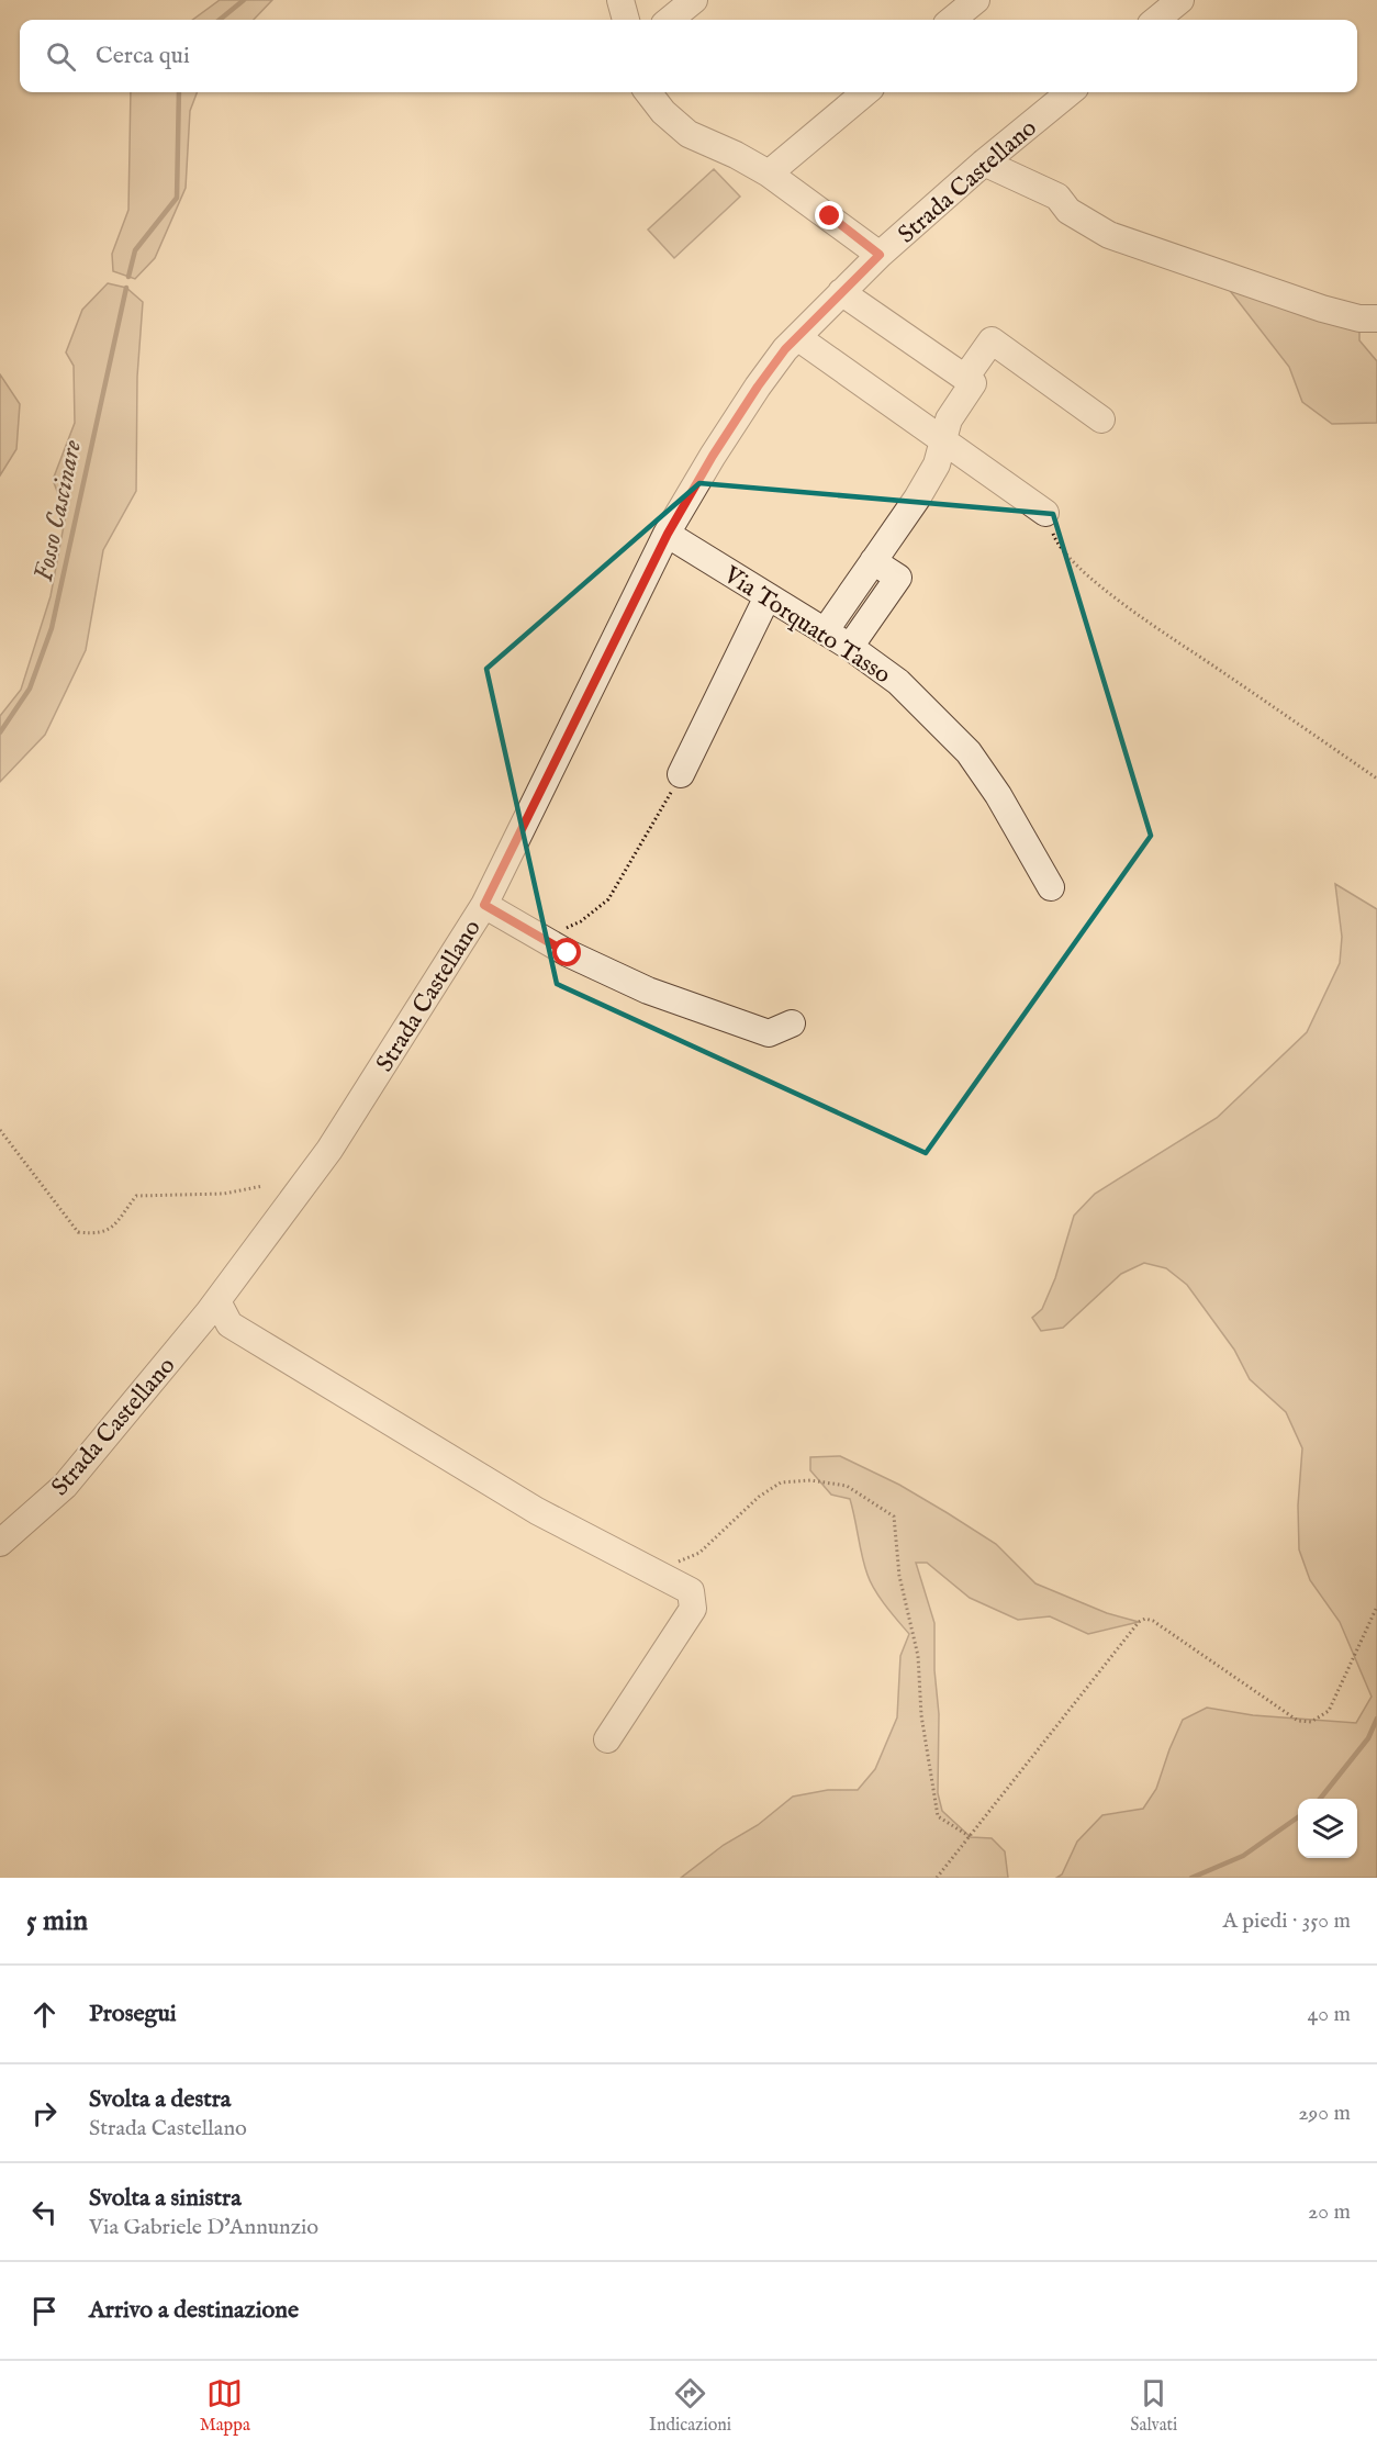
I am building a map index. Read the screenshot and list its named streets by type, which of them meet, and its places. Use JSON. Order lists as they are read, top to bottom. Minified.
{"streets":{"street":["Strada Castellano","Via Torquato Tasso"]},"crossings":[["Strada Castellano","Via Torquato Tasso"]],"water":["Fosso Cascinare"],"page":{"search":"Cerca qui","heading":["5 min","A piedi · 350 m"],"list":[["Prosegui","40 m"],["Svolta a destra","Strada Castellano","290 m"],["Svolta a sinistra","Via Gabriele D'Annunzio","20 m"],"Arrivo a destinazione"],"nav":["Mappa","Indicazioni","Salvati"]}}
